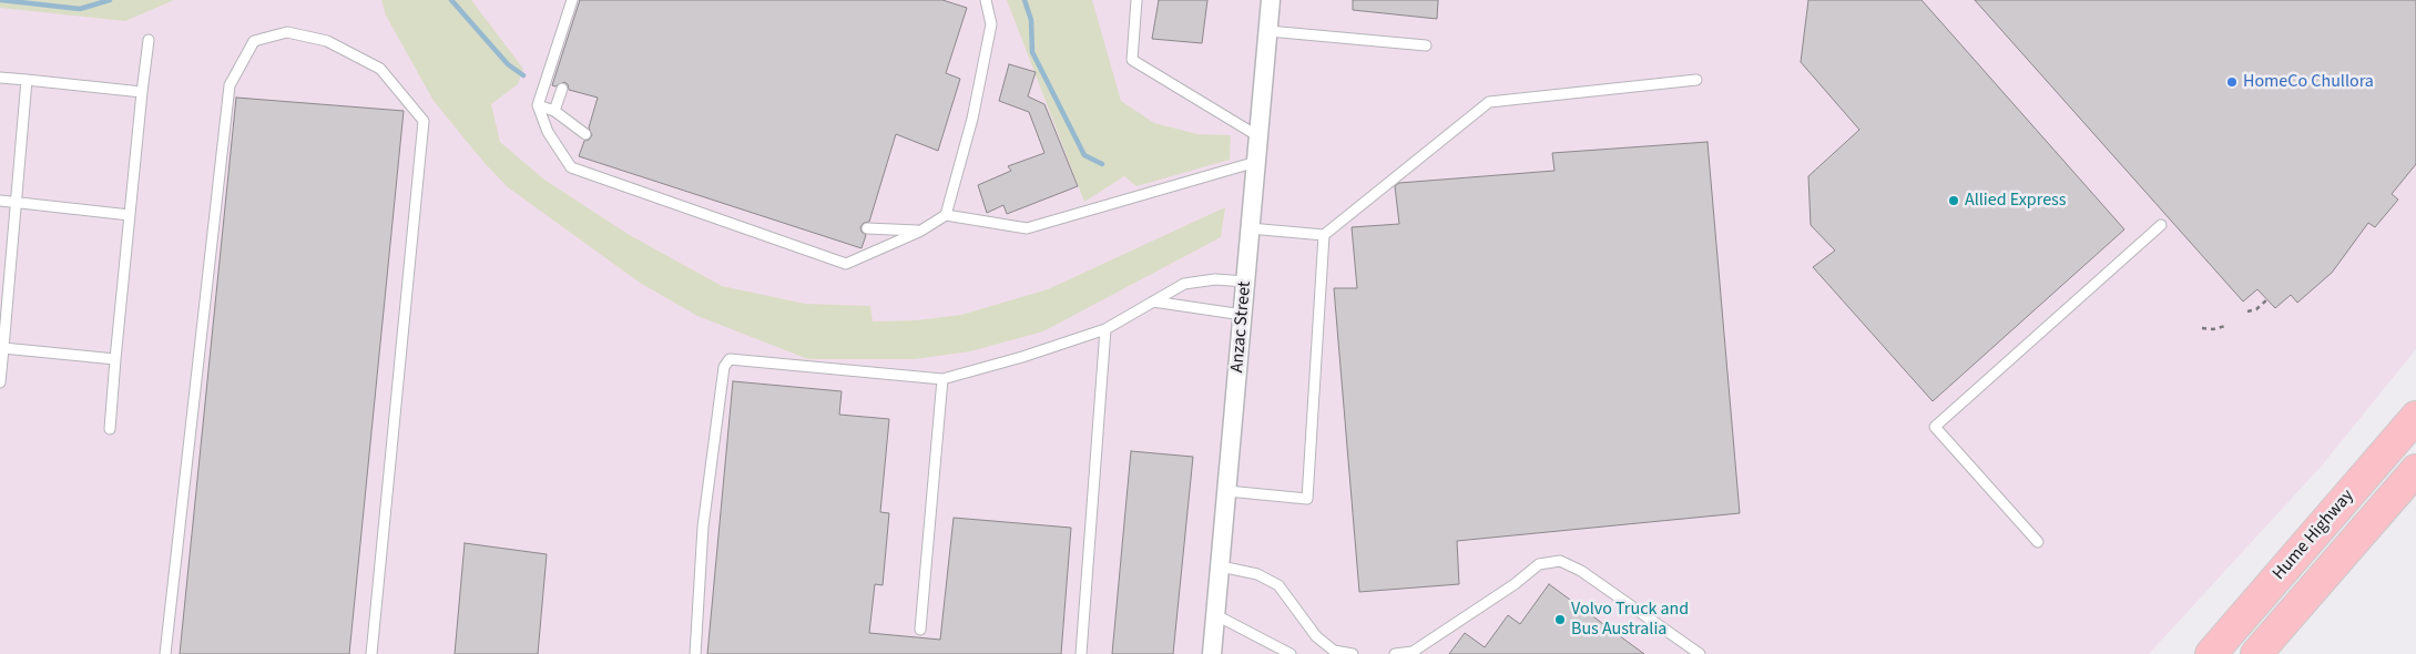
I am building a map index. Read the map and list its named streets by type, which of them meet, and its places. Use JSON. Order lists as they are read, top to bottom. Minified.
{"streets":{"highway":["Hume Highway"],"street":["Anzac Street"]},"places":["HomeCo Chullora","Allied Express","Volvo Truck and Bus Australia"]}
